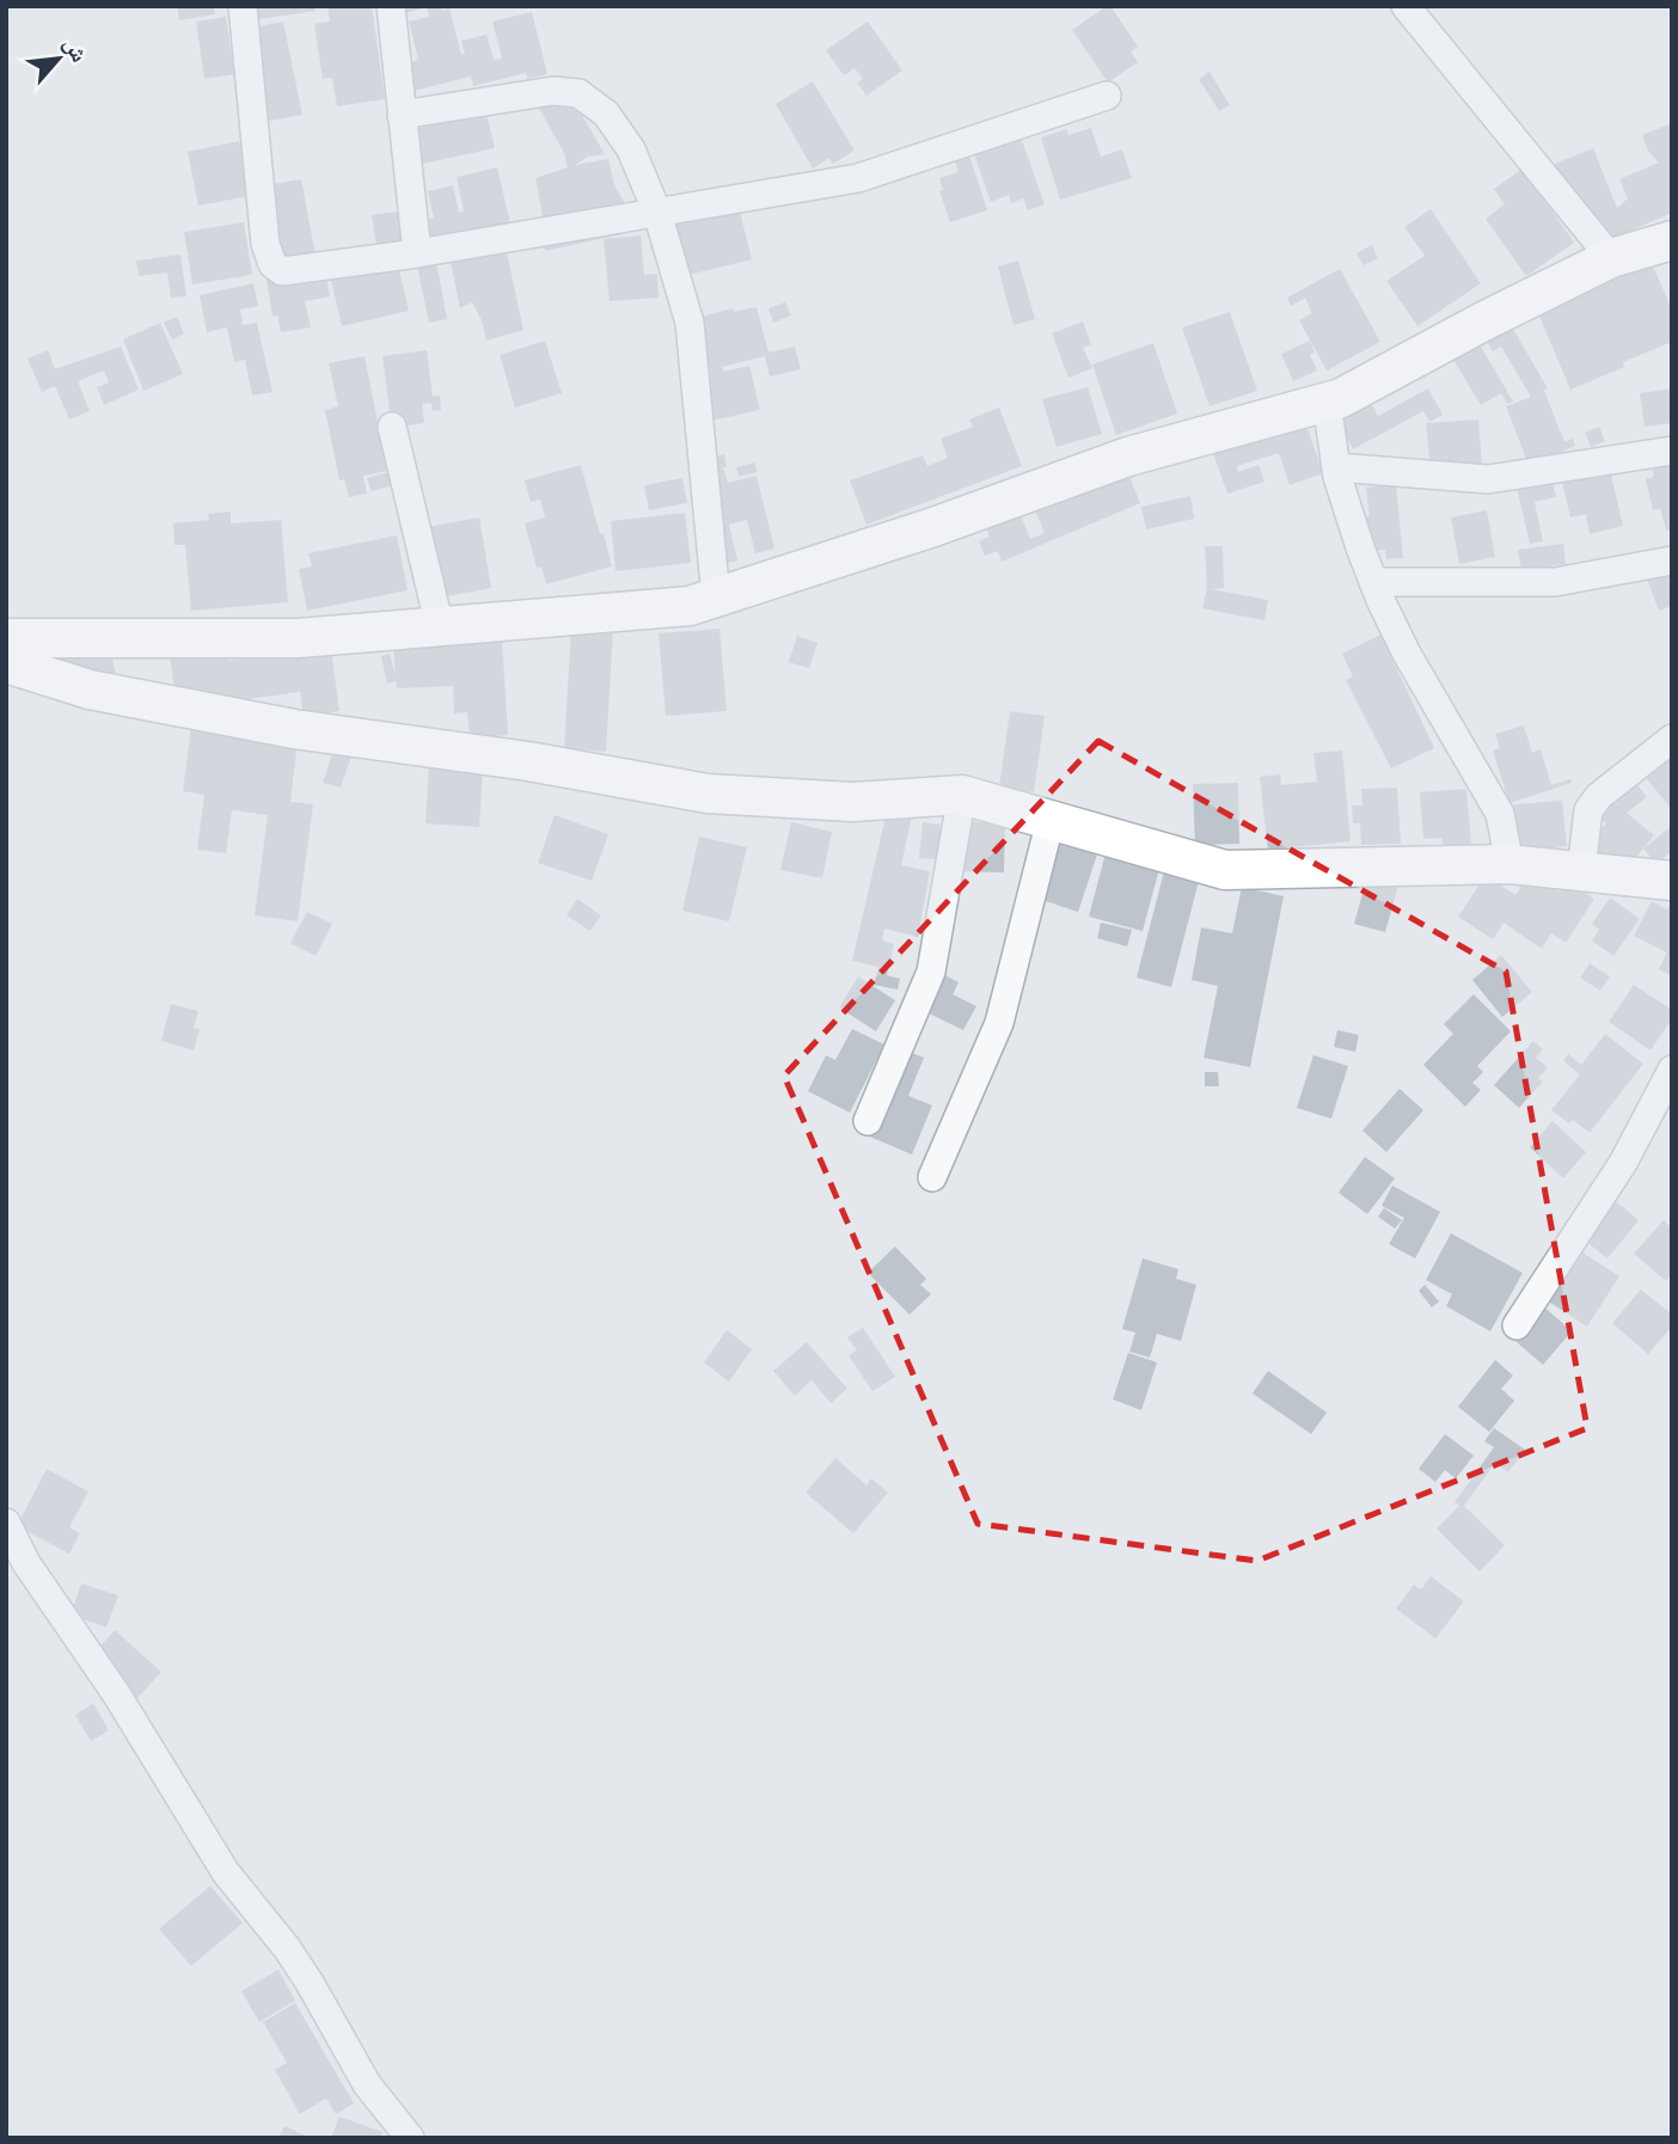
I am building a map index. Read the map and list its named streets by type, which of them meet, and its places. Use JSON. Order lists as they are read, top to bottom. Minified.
{"north":"top right"}
